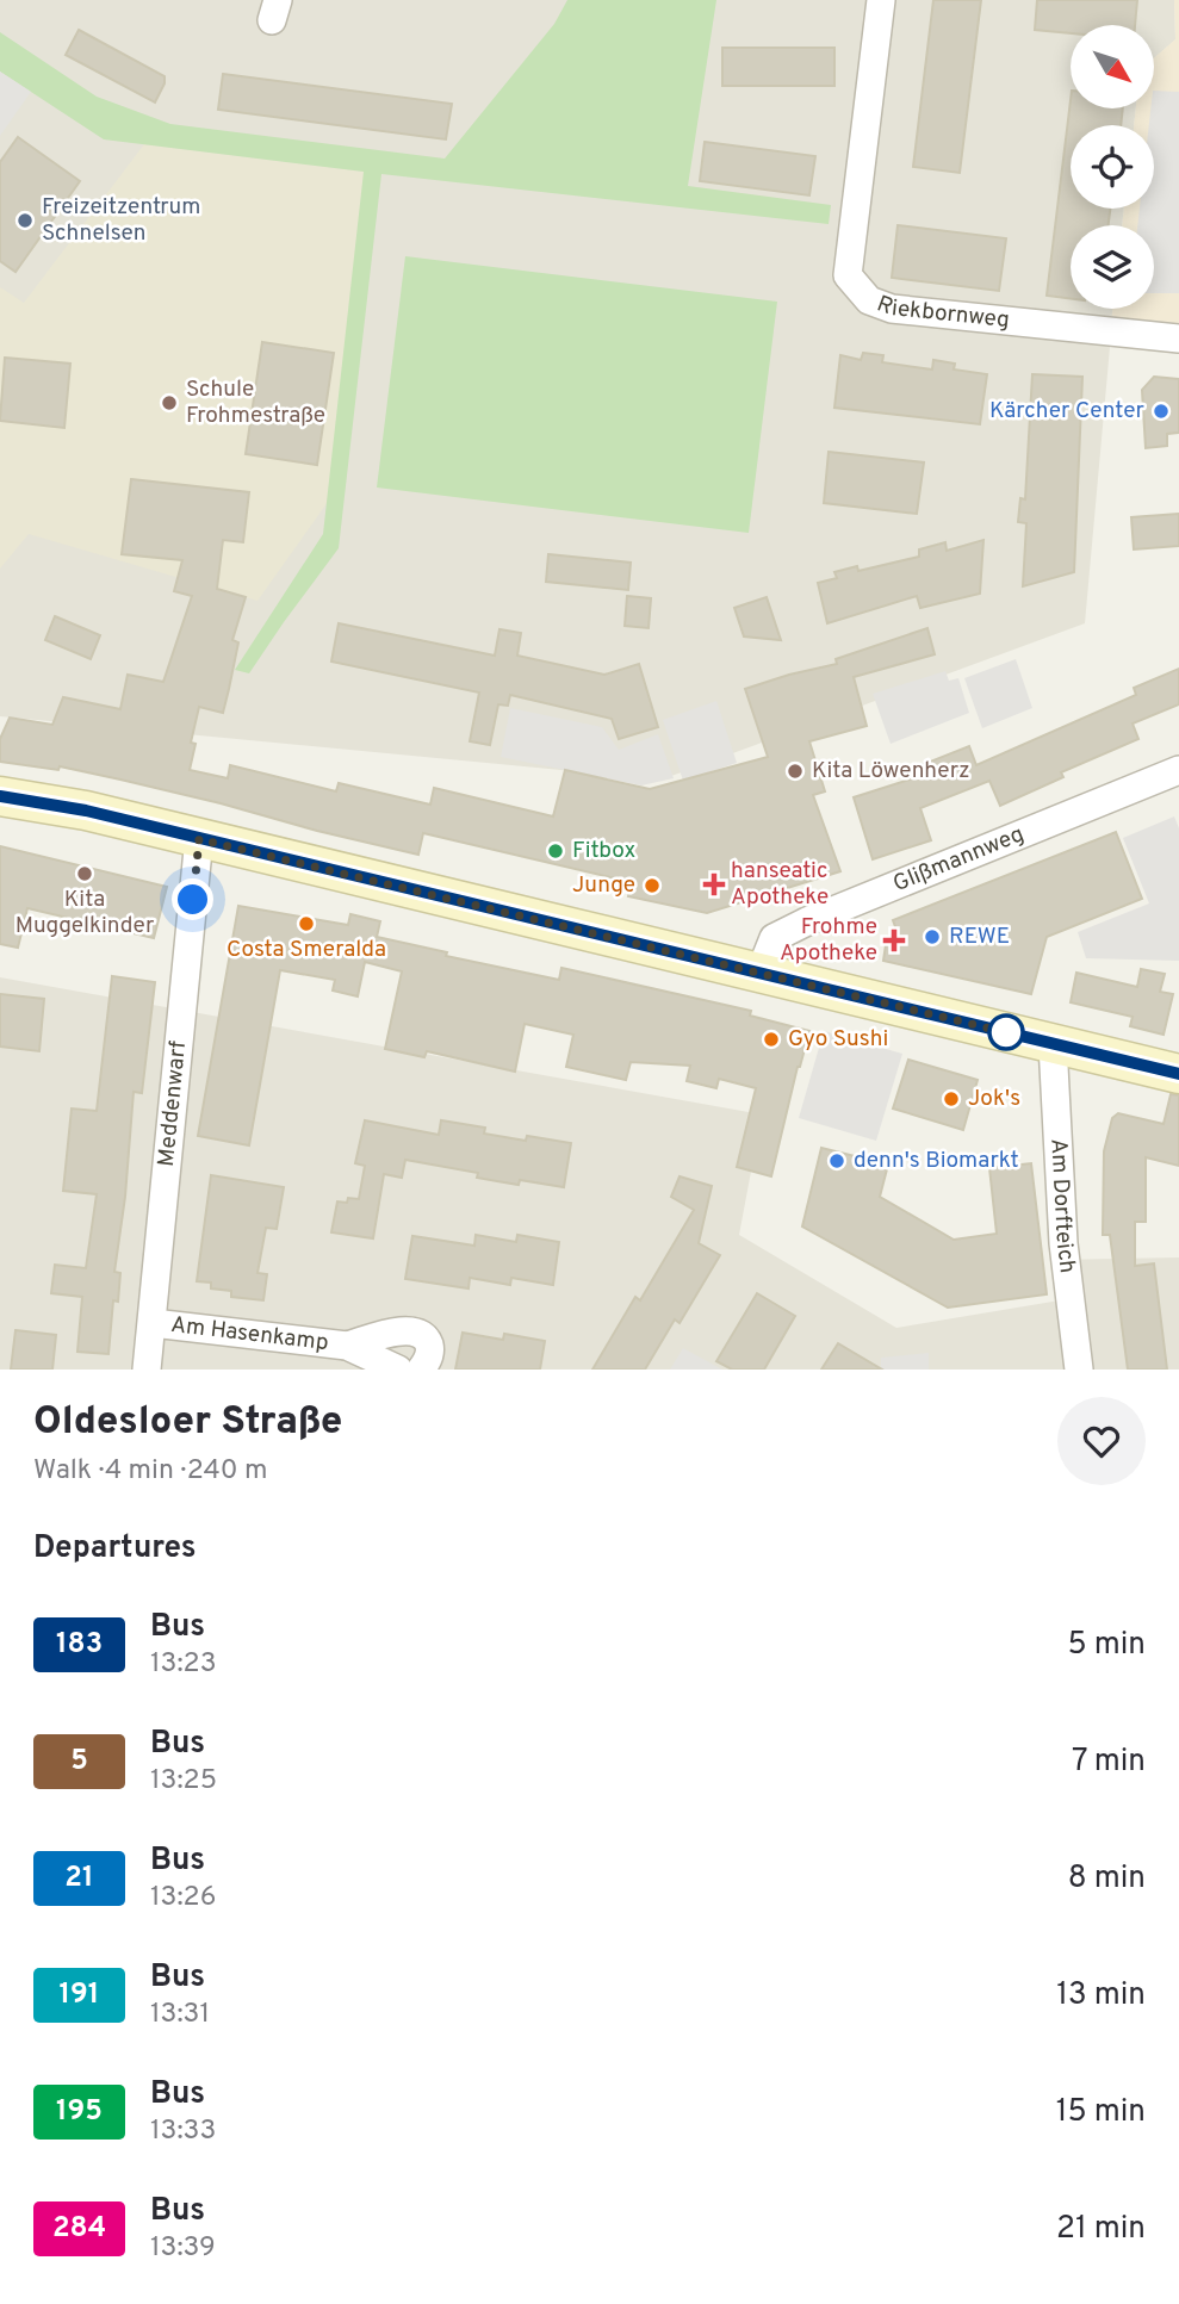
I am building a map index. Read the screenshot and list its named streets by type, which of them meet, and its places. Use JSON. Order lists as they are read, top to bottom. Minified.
{"streets":{"street":["Riekbornweg","Glißmannweg","Meddenwarf","Am Dorfteich","Am Hasenkamp"]},"crossings":[["Meddenwarf","Am Hasenkamp"]],"places":{"other":["Freizeitzentrum Schnelsen","Schule Frohmestraße","Kärcher Center","Kita Löwenherz","Fitbox","Kita Muggelkinder","Junge","Costa Smeralda","REWE","Gyo Sushi","Jok's","denn's Biomarkt"],"health":["hanseatic Apotheke","Frohme Apotheke"]},"lines":["bus line 183"],"north":"bottom right","page":{"heading":[["Oldesloer Straße","Walk · 4 min · 240 m"],"Departures"],"list":[{"mark":"183","name":"Bus","note":"13:23","value":"5 min"},{"mark":"5","name":"Bus","note":"13:25","value":"7 min"},{"mark":"21","name":"Bus","note":"13:26","value":"8 min"},{"mark":"191","name":"Bus","note":"13:31","value":"13 min"},{"mark":"195","name":"Bus","note":"13:33","value":"15 min"},{"mark":"284","name":"Bus","note":"13:39","value":"21 min"}]}}
